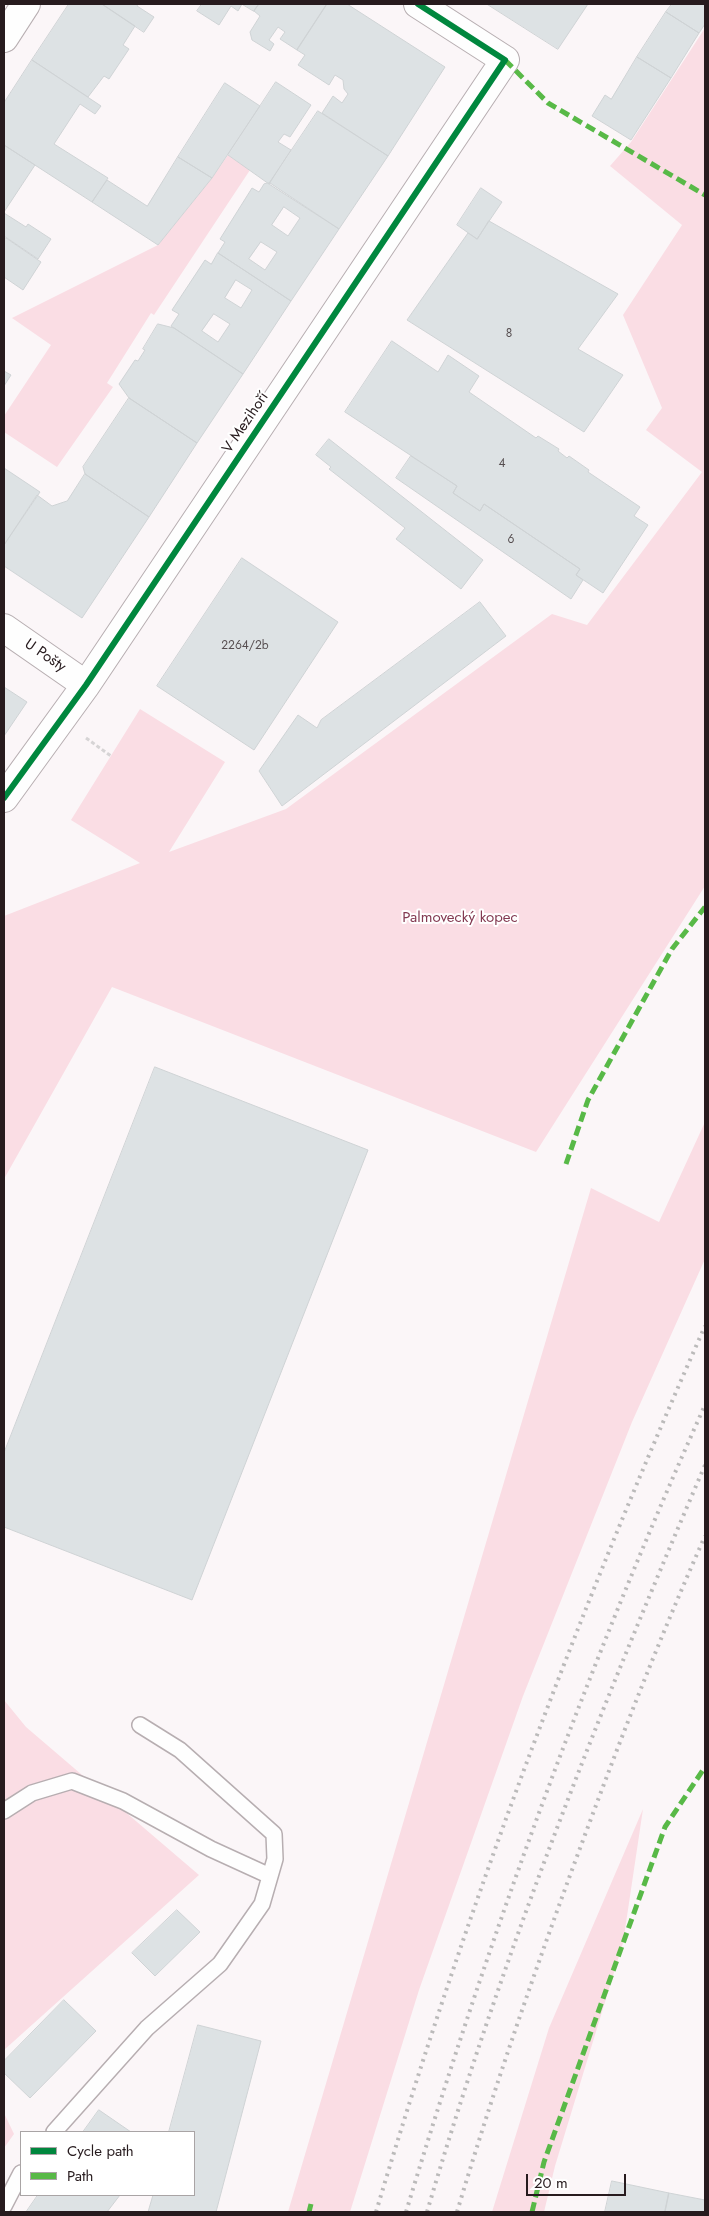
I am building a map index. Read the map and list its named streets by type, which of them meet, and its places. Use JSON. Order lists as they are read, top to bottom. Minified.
{"streets":{"street":["V Mezihoří","U Pošty"]},"crossings":[["V Mezihoří","U Pošty"]],"parks":["Palmovecký kopec"],"house_numbers":["8","4","6","2264/2b"],"legend":["Cycle path","Path"],"scale_bar":"20 m"}
